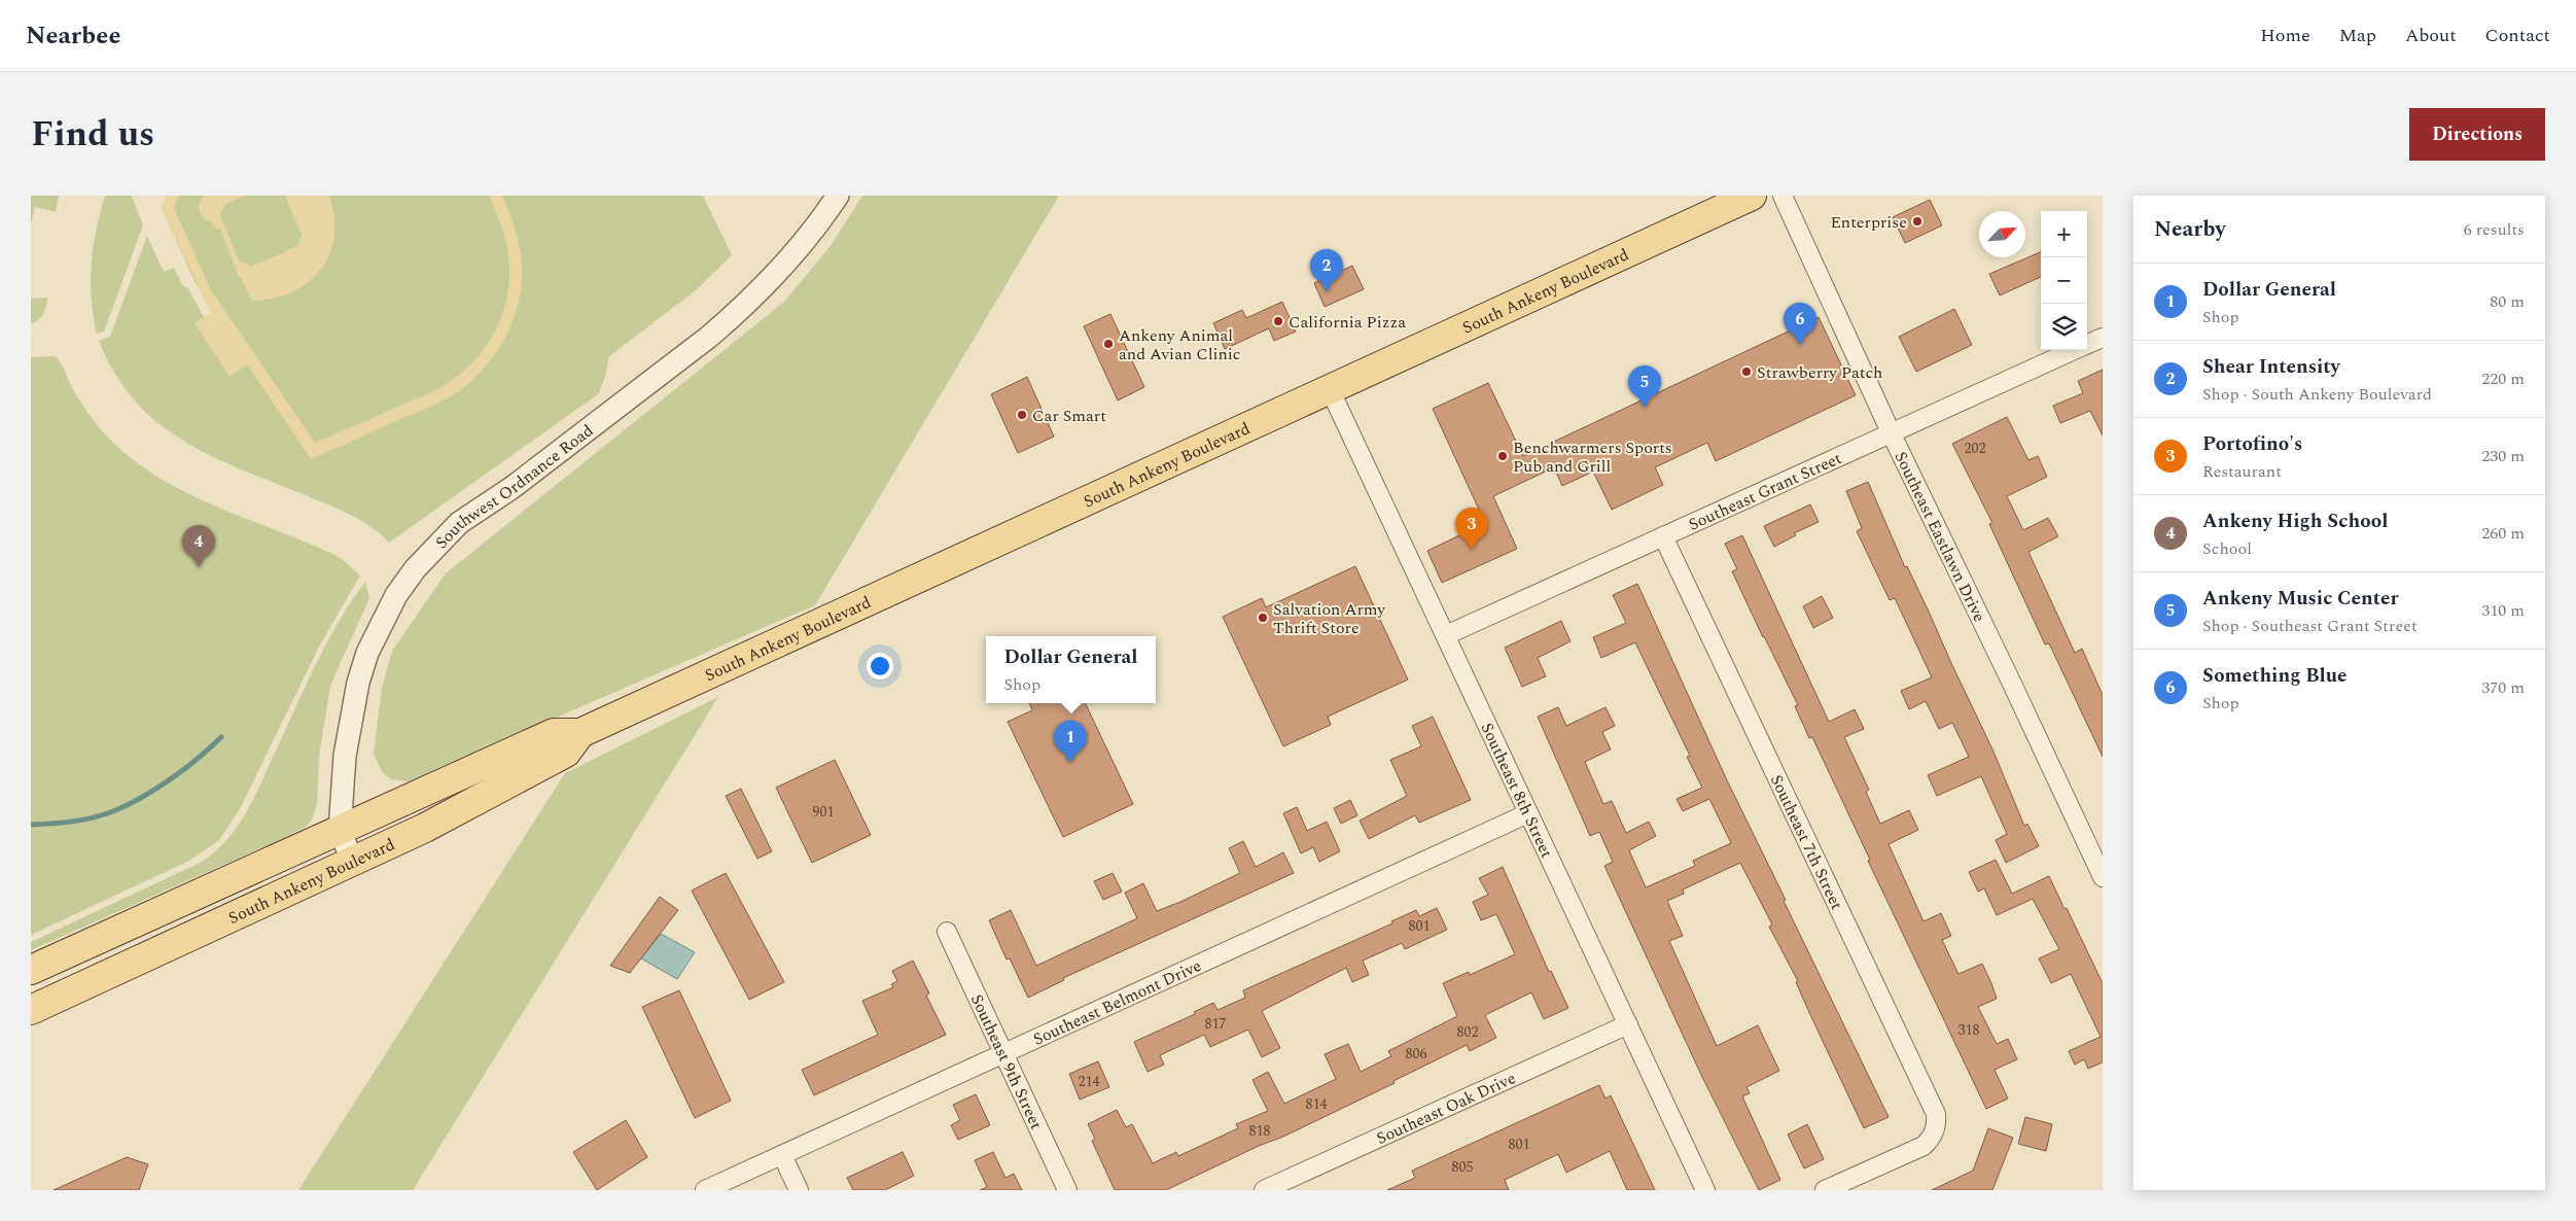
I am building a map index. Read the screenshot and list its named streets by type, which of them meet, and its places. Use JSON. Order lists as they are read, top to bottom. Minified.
{"streets":{"main road":["South Ankeny Boulevard"],"street":["Southwest Ordnance Road","Southeast Grant Street","Southeast Eastlawn Drive","Southeast 8th Street","Southeast 7th Street","Southeast Belmont Drive","Southeast 9th Street","Southeast Oak Drive"]},"crossings":[["South Ankeny Boulevard","Southwest Ordnance Road"],["South Ankeny Boulevard","Southeast 8th Street"],["Southeast Grant Street","Southeast Eastlawn Drive"],["Southeast Grant Street","Southeast 8th Street"],["Southeast Grant Street","Southeast 7th Street"],["Southeast 8th Street","Southeast Belmont Drive"],["Southeast 8th Street","Southeast Oak Drive"],["Southeast Belmont Drive","Southeast 9th Street"]],"places":["Enterprise","California Pizza","Ankeny Animal and Avian Clinic","Strawberry Patch","Car Smart","Benchwarmers Sports Pub and Grill","Salvation Army Thrift Store"],"house_numbers":["202","901","801","817","318","802","806","214","814","818","801","805"],"north":"top right","page":{"header":"Nearbee","nav":["Home","Map","About","Contact"],"title":"Find us","buttons":"Directions","heading":["Nearby","6 results"],"map_buttons":["+","−"],"pins":["2","6","5","3","4","1"],"list":[{"mark":"1","name":"Dollar General","note":"Shop","value":"80 m"},{"mark":"2","name":"Shear Intensity","note":"Shop · South Ankeny Boulevard","value":"220 m"},{"mark":"3","name":"Portofino's","note":"Restaurant","value":"230 m"},{"mark":"4","name":"Ankeny High School","note":"School","value":"260 m"},{"mark":"5","name":"Ankeny Music Center","note":"Shop · Southeast Grant Street","value":"310 m"},{"mark":"6","name":"Something Blue","note":"Shop","value":"370 m"}],"popup":["Dollar General","Shop"]}}
